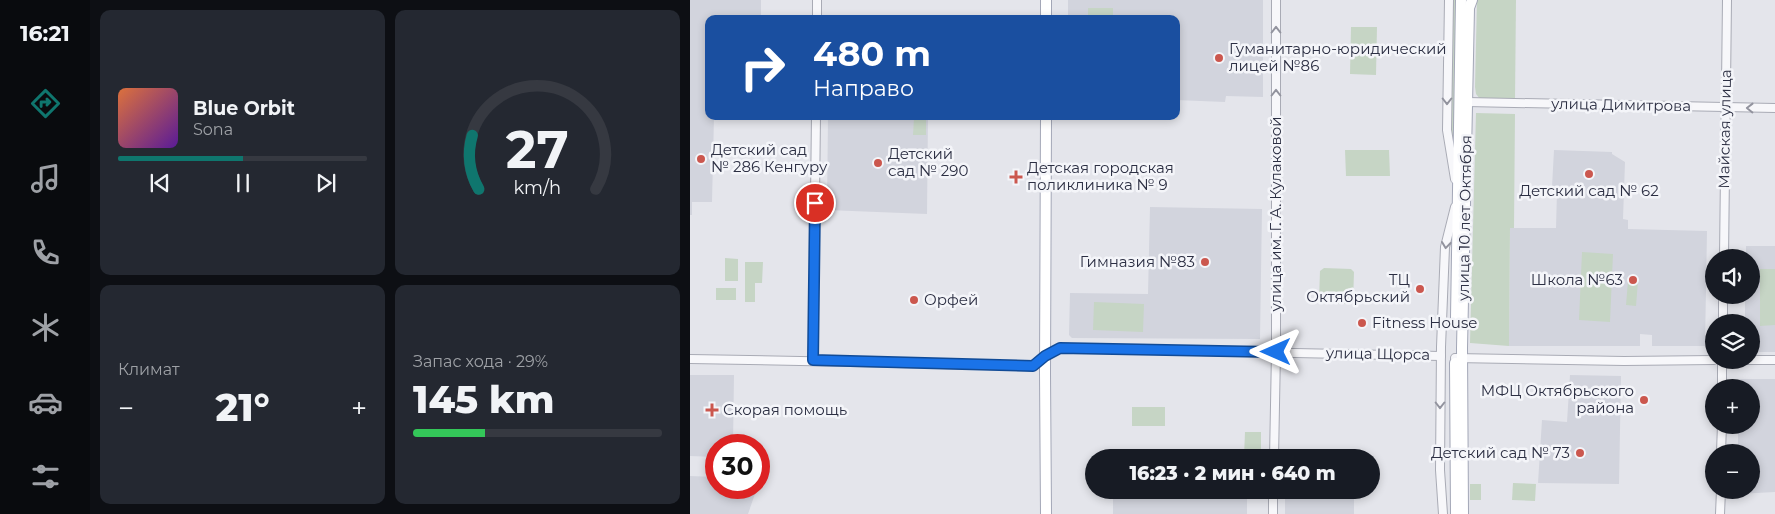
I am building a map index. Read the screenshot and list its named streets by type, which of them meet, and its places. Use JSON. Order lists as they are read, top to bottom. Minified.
{"streets":{"main road":["улица 10 лет Октября"],"street":["улица Димитрова","Майская улица","улица им. Г. А. Кулаковой","улица Щорса"]},"crossings":[["улица Димитрова","Майская улица"],["улица Димитрова","улица 10 лет Октября"],["улица им. Г. А. Кулаковой","улица Щорса"],["улица 10 лет Октября","улица Щорса"]],"one_way":["улица им. Г. А. Кулаковой"],"places":{"other":["Гуманитарно-юридический лицей №86","Детский сад № 286 Кенгуру","Детский сад № 290","Детский сад № 62","Гимназия №83","Школа №63","ТЦ Октябрьский","Орфей","Fitness House","МФЦ Октябрьского района","Детский сад № 73"],"health":["Детская городская поликлиника № 9","Скорая помощь"]},"page":{"tabs":"16:21","turn":["480 m","Направо"],"song":["Blue Orbit","Sona"],"map_buttons":["+","−"],"tile":["Климат",["Запас хода · 29%","145 km"]],"heat":["−","21°","+"],"limit":"30","trip":"16:23 · 2 мин · 640 m","gauge":["27","km/h"]}}
